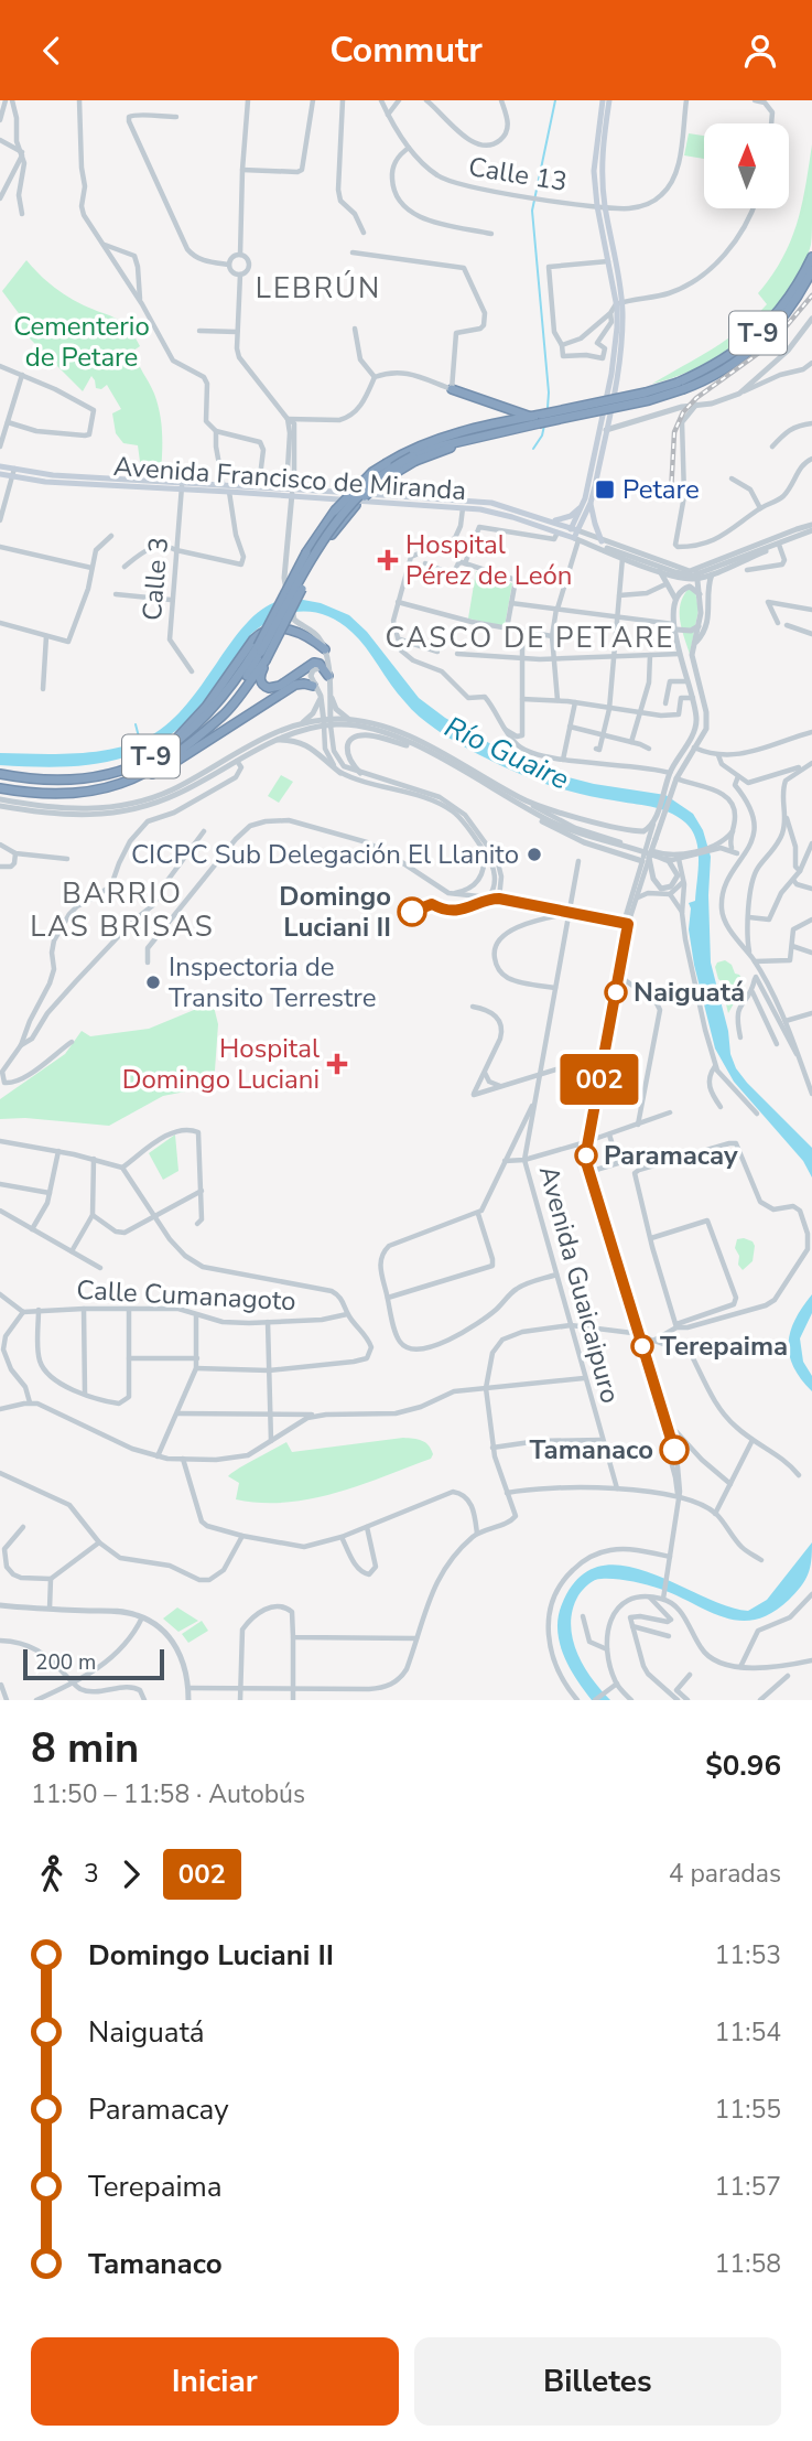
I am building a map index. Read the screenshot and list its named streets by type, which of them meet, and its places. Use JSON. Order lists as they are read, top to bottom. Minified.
{"streets":{"highway":["T-9"],"main road":["Avenida Francisco de Miranda"],"street":["Calle 13","Calle 3","Avenida Guaicaipuro","Calle Cumanagoto"]},"crossings":[["Avenida Francisco de Miranda","Calle 3"]],"districts":["LEBRÚN","CASCO DE PETARE","BARRIO LAS BRISAS"],"water":["Río Guaire"],"parks":["Cementerio de Petare"],"places":{"transit":["Petare"],"health":["Hospital Pérez de León","Hospital Domingo Luciani"],"other":["CICPC Sub Delegación El Llanito","Domingo Luciani II","Inspectoria de Transito Terrestre","Naiguatá","Paramacay","Terepaima","Tamanaco"]},"lines":["bus line 002"],"scale_bar":"200 m","north":"top","page":{"header":"Commutr","on_map":"002","scale":"200 m","heading":["8 min","11:50 – 11:58 · Autobús","$0.96"],"legs":["3","002","4 paradas"],"list":[{"name":"Domingo Luciani II","value":"11:53"},{"name":"Naiguatá","value":"11:54"},{"name":"Paramacay","value":"11:55"},{"name":"Terepaima","value":"11:57"},{"name":"Tamanaco","value":"11:58"}],"buttons":["Iniciar","Billetes"]}}
